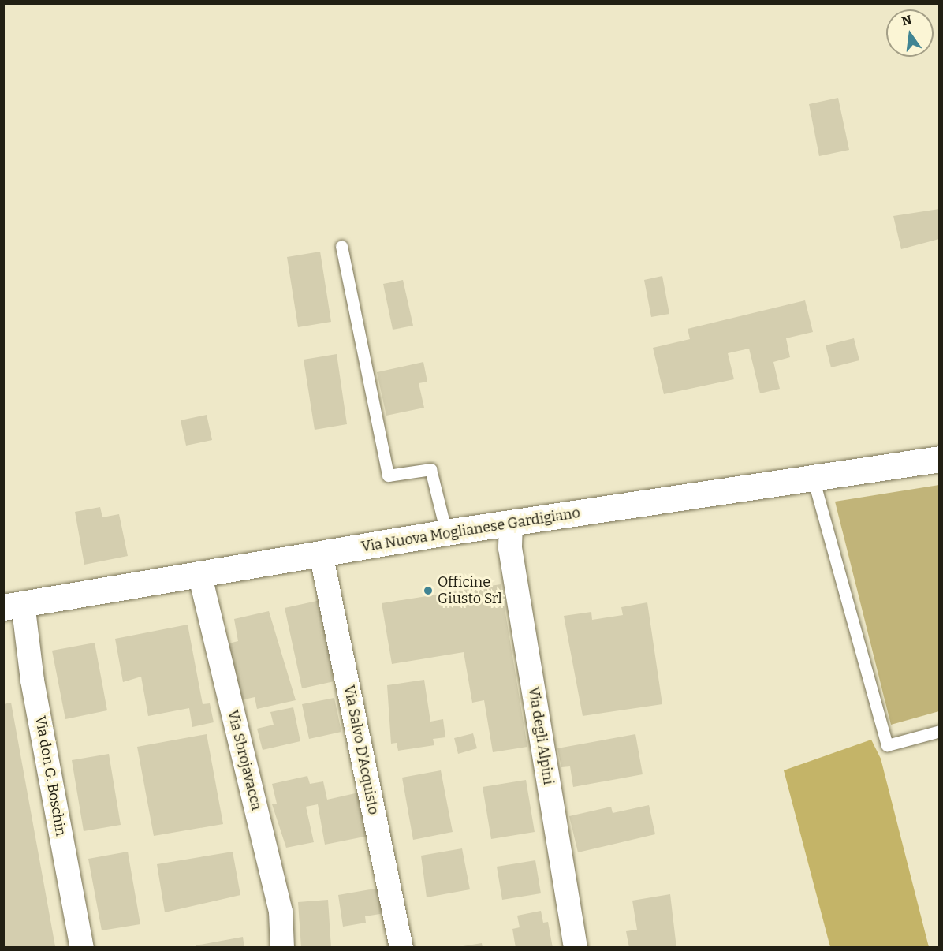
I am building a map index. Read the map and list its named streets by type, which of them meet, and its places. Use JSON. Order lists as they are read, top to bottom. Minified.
{"streets":{"main road":["Via Nuova Moglianese Gardigiano"],"street":["Via degli Alpini","Via Salvo D'Acquisto","Via Sbrojavacca","Via don G. Boschin"]},"crossings":[["Via Nuova Moglianese Gardigiano","Via degli Alpini"],["Via Nuova Moglianese Gardigiano","Via Salvo D'Acquisto"],["Via Nuova Moglianese Gardigiano","Via Sbrojavacca"],["Via Nuova Moglianese Gardigiano","Via don G. Boschin"]],"places":["Officine Giusto Srl"],"north":"top"}
